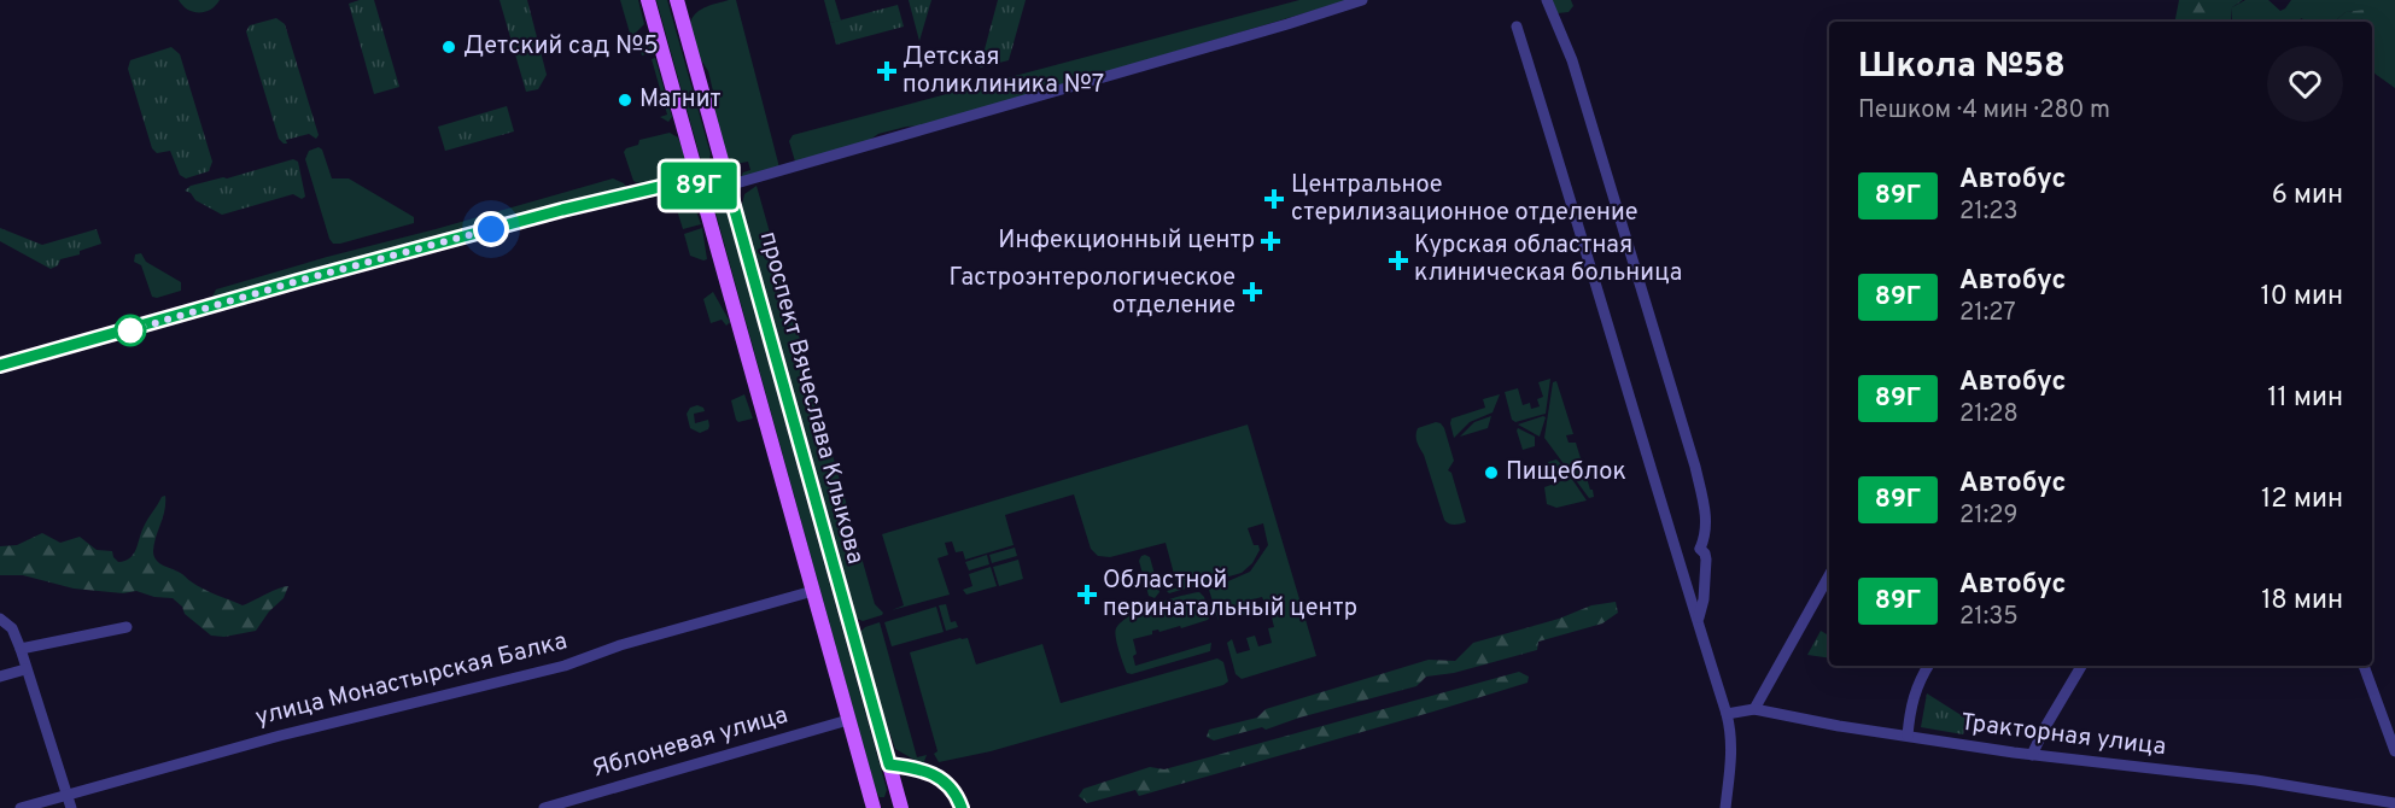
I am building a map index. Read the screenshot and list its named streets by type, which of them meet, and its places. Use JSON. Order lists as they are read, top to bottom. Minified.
{"streets":{"main road":["проспект Вячеслава Клыкова"],"street":["улица Монастырская Балка","Тракторная улица","Яблоневая улица"]},"crossings":[["проспект Вячеслава Клыкова","улица Монастырская Балка"],["проспект Вячеслава Клыкова","Яблоневая улица"]],"places":{"other":["Детский сад №5","Магнит","Пищеблок"],"health":["Детская поликлиника №7","Центральное стерилизационное отделение","Инфекционный центр","Курская областная клиническая больница","Гастроэнтерологическое отделение","Областной перинатальный центр"]},"lines":["bus line 89Г"],"page":{"on_map":"89Г","heading":["Школа №58","Пешком · 4 мин · 280 m"],"list":[{"mark":"89Г","name":"Автобус","note":"21:23","value":"6 мин"},{"mark":"89Г","name":"Автобус","note":"21:27","value":"10 мин"},{"mark":"89Г","name":"Автобус","note":"21:28","value":"11 мин"},{"mark":"89Г","name":"Автобус","note":"21:29","value":"12 мин"},{"mark":"89Г","name":"Автобус","note":"21:35","value":"18 мин"}]}}
